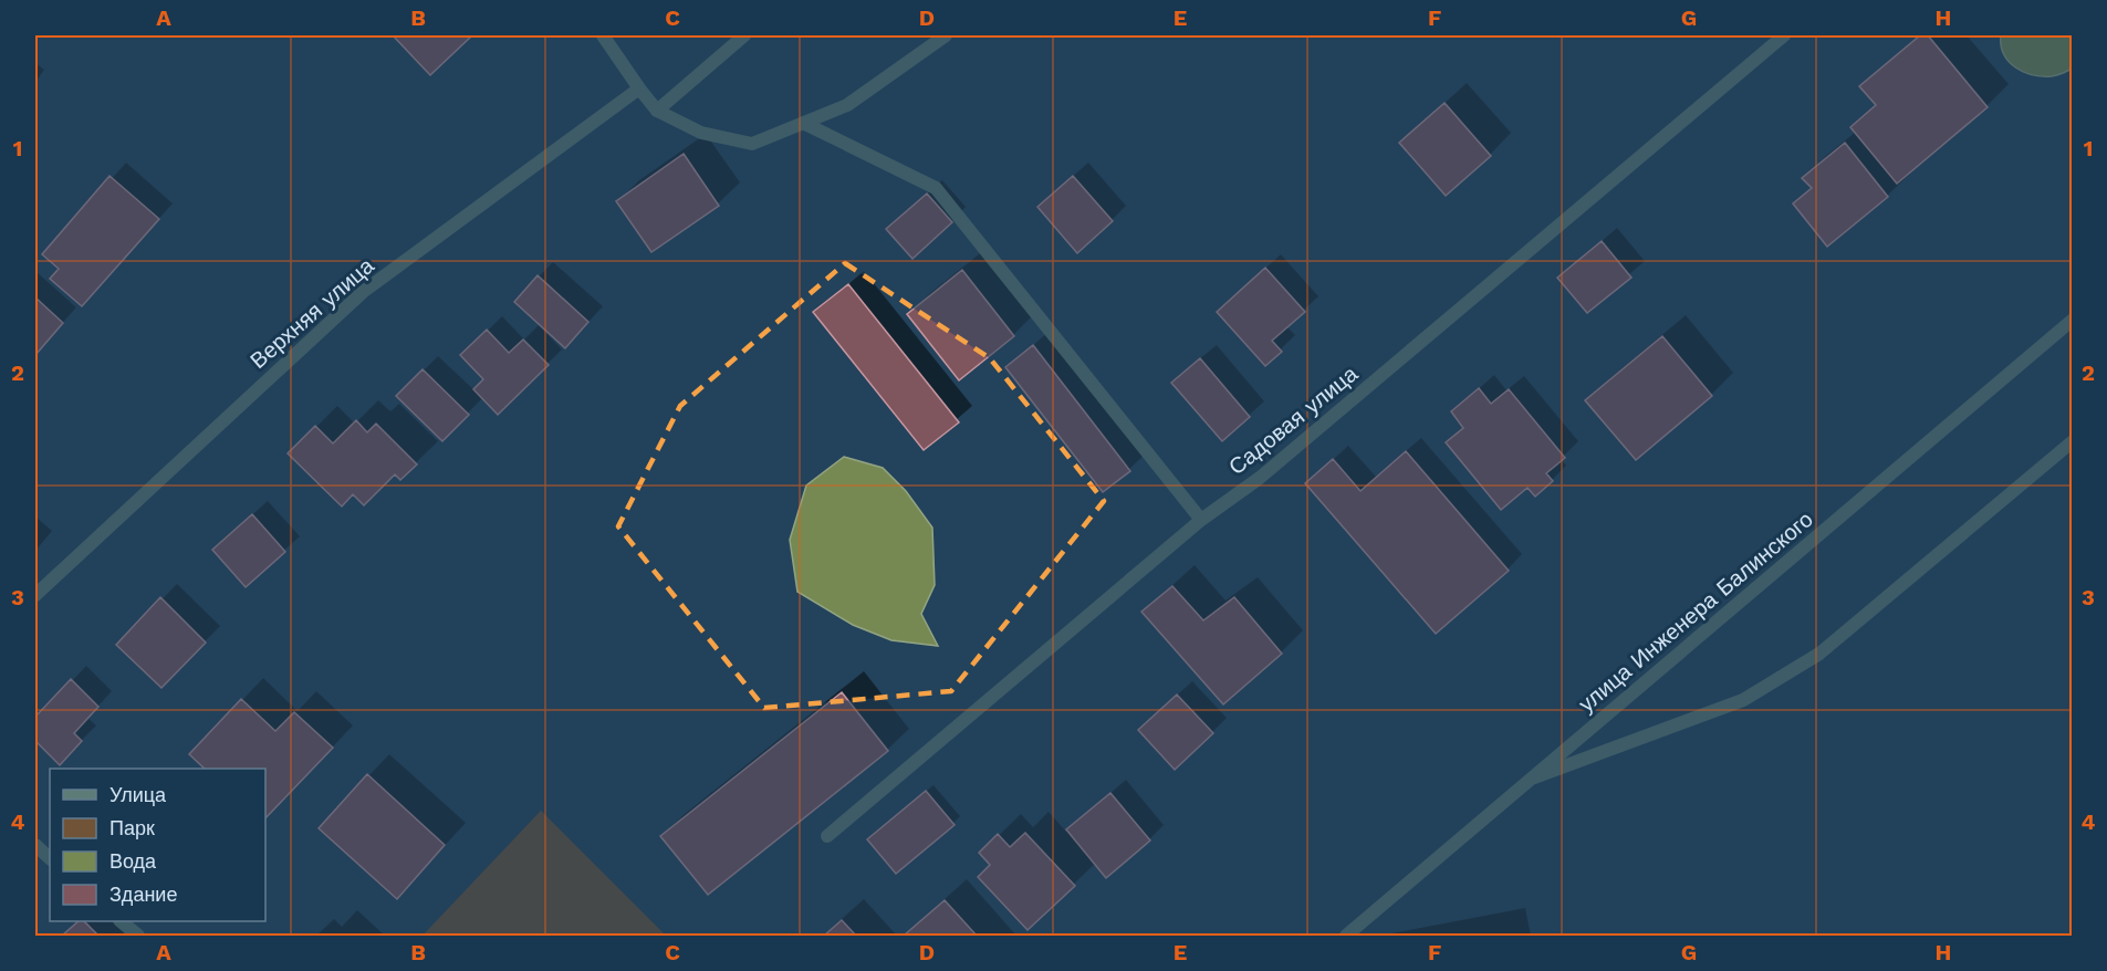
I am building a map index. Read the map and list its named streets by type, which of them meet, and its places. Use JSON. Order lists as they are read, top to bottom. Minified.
{"streets":{"street":["Верхняя улица","Садовая улица","улица Инженера Балинского"]},"legend":["Улица","Парк","Вода","Здание"],"grid":{"columns":["A","B","C","D","E","F","G","H"],"rows":["1","2","3","4"]}}
